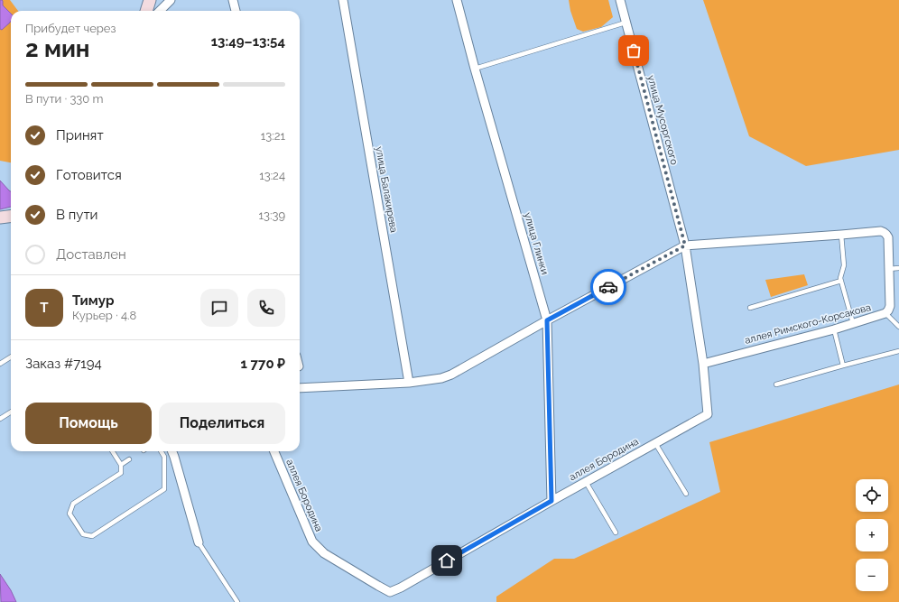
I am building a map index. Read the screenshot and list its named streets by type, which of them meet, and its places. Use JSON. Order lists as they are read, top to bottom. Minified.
{"streets":{"street":["улица Мусоргского","улица Балакирева","улица Глинки","аллея Римского-Корсакова","аллея Бородина"]},"crossings":[["улица Мусоргского","аллея Римского-Корсакова"],["улица Глинки","аллея Бородина"],["аллея Римского-Корсакова","аллея Бородина"]],"page":{"heading":["2 мин","Прибудет через","13:49–13:54"],"panel":["Тимур","Курьер · 4.8","Заказ #7194","1 770 ₽"],"bar":"В пути · 330 m","list":[["Принят","13:21"],["Готовится","13:24"],["В пути","13:39"],"Доставлен"],"round":"Т","buttons":["Помощь","Поделиться"],"map_buttons":["+","−"]}}
